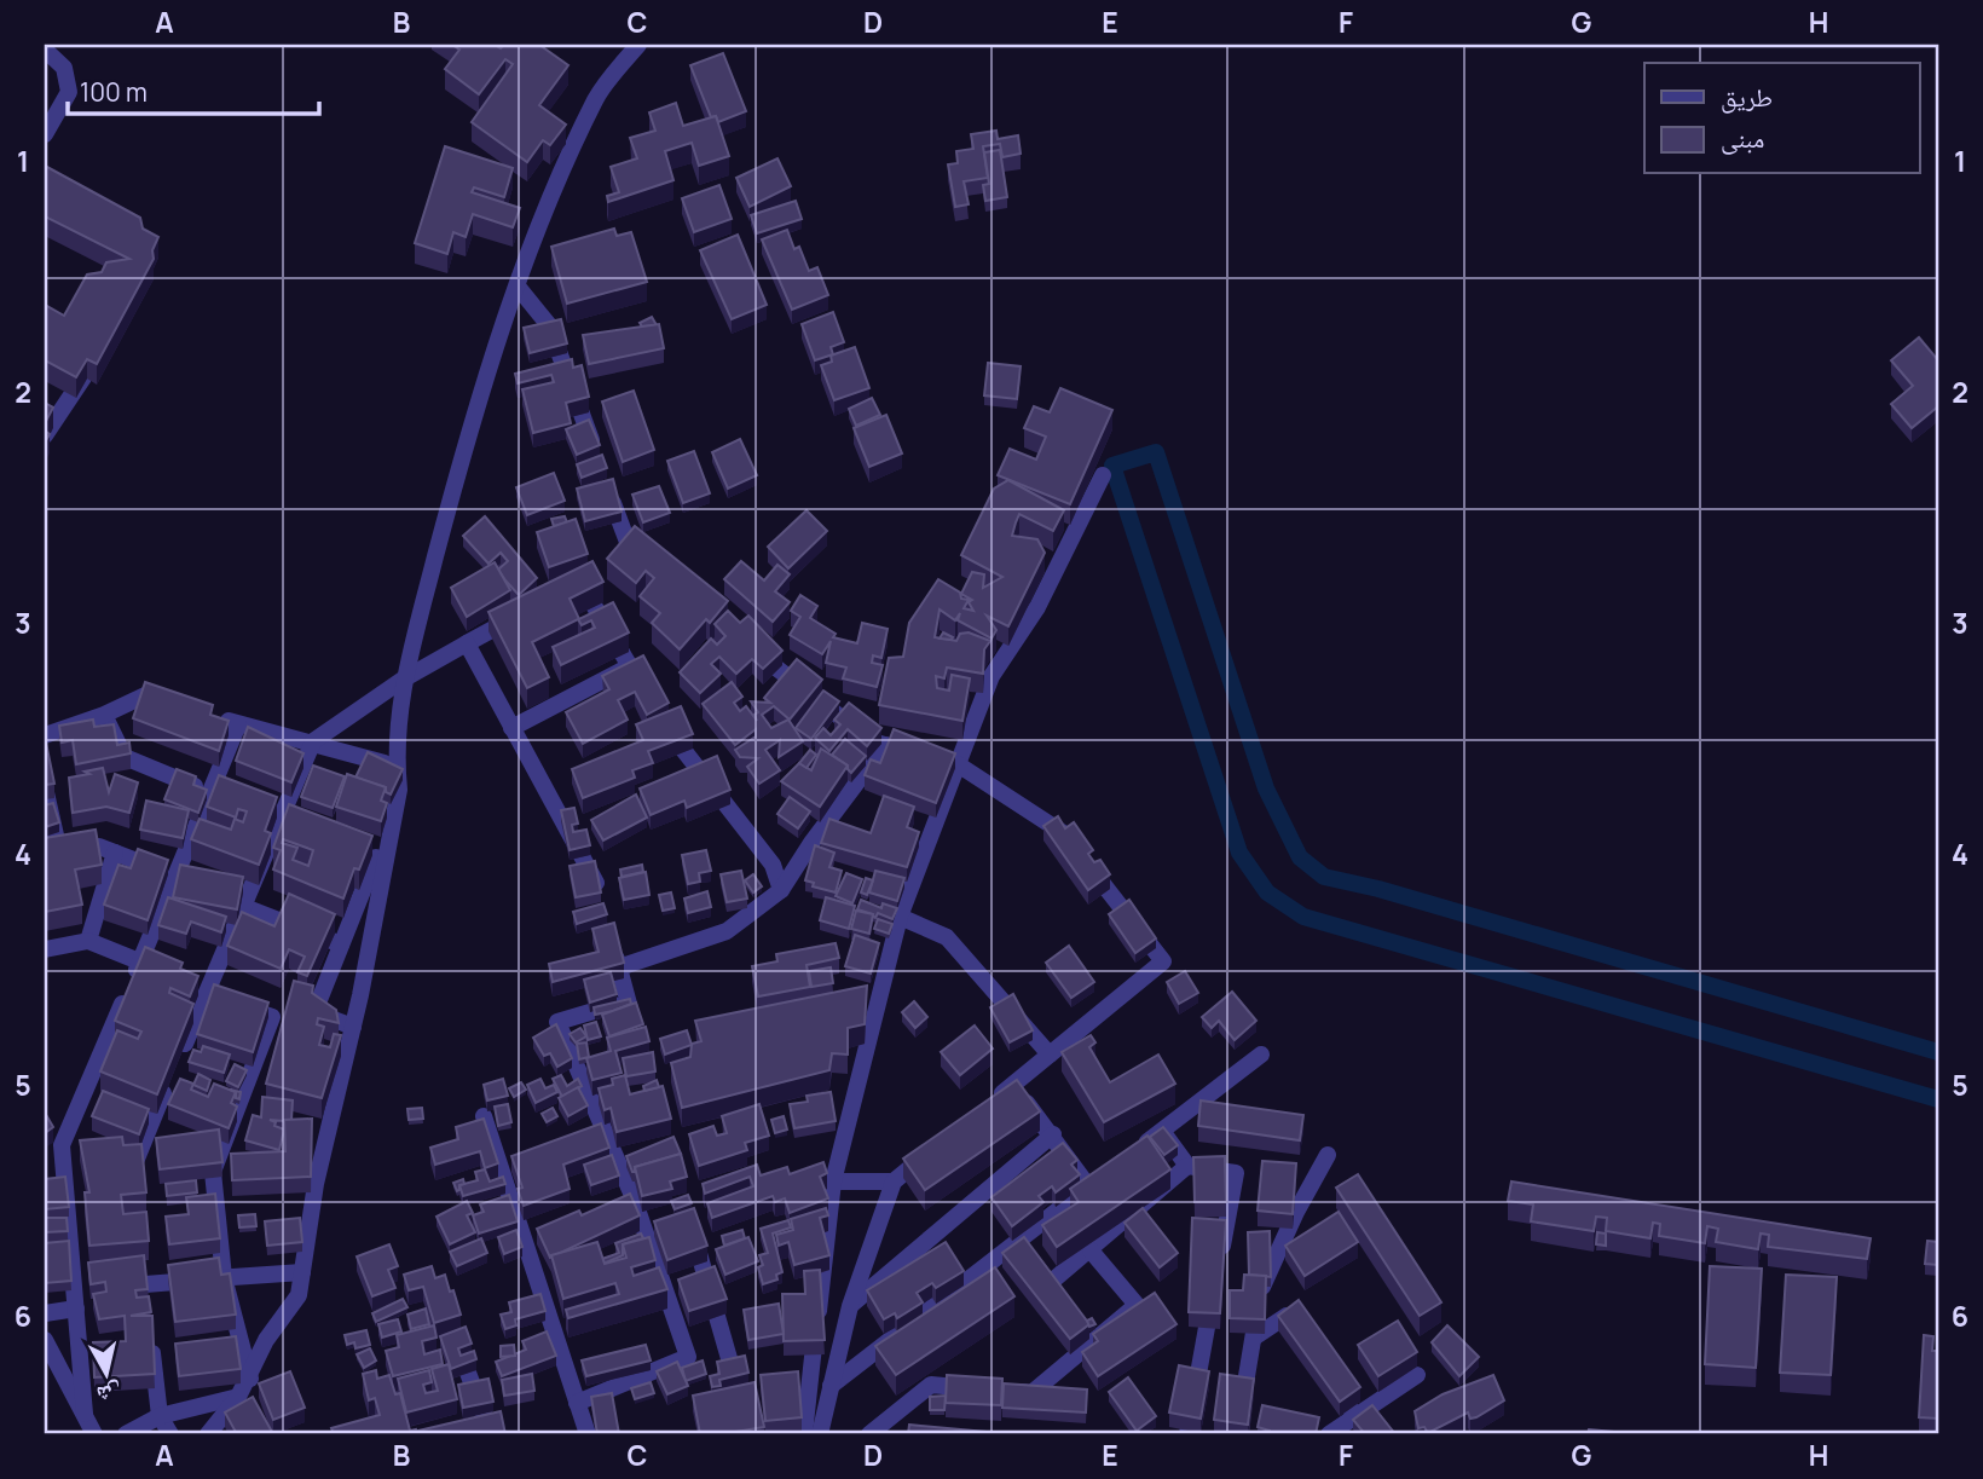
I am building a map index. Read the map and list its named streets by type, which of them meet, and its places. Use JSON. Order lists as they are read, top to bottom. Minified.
{"legend":["طريق","مبنى"],"scale_bar":"100 m","north":"bottom","grid":{"columns":["A","B","C","D","E","F","G","H"],"rows":["1","2","3","4","5","6"]}}
